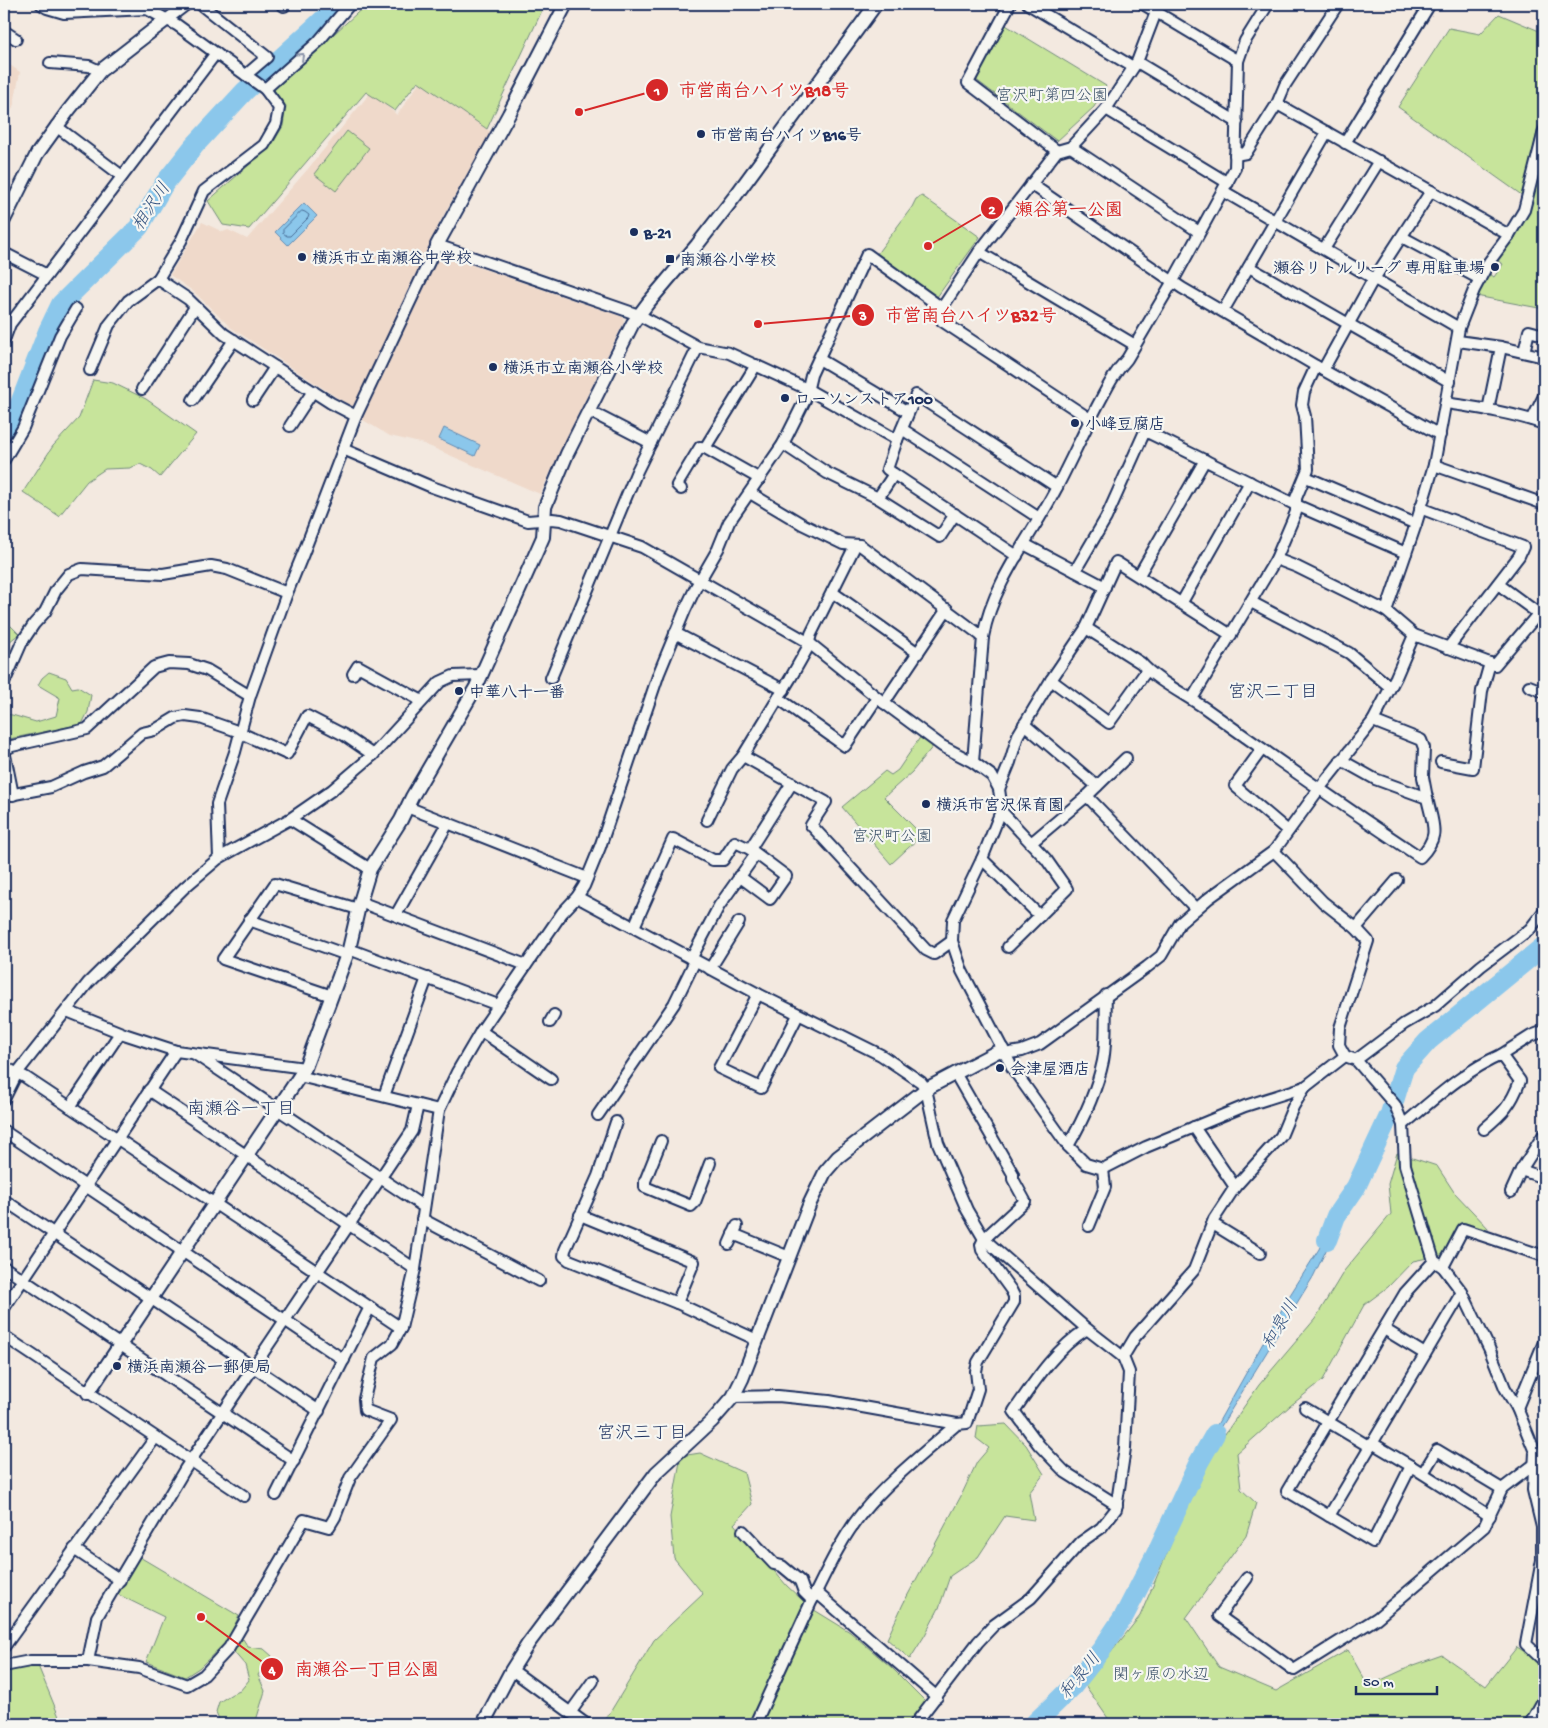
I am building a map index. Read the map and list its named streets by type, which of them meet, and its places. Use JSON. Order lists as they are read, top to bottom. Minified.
{"districts":["宮沢二丁目","南瀬谷一丁目","宮沢三丁目"],"water":["相沢川","和泉川"],"parks":["宮沢町第四公園","宮沢町公園","関ヶ原の水辺"],"places":{"other":["市営南台ハイツB18号","市営南台ハイツB16号","B-21","瀬谷第一公園","横浜市立南瀬谷中学校","瀬谷リトルリーグ 専用駐車場","市営南台ハイツB32号","横浜市立南瀬谷小学校","ローソンストア100","小峰豆腐店","中華八十一番","横浜市宮沢保育園","会津屋酒店","横浜南瀬谷一郵便局","南瀬谷一丁目公園"],"transit":["南瀬谷小学校"]},"scale_bar":"50 m"}
